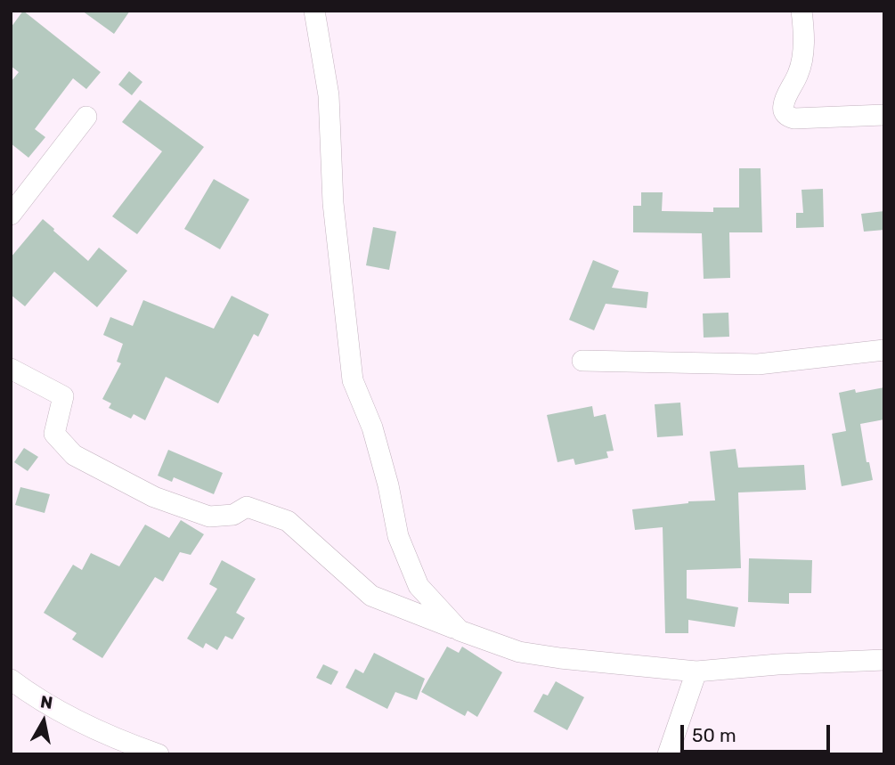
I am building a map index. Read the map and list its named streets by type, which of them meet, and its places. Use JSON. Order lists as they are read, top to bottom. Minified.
{"scale_bar":"50 m","north":"top"}
